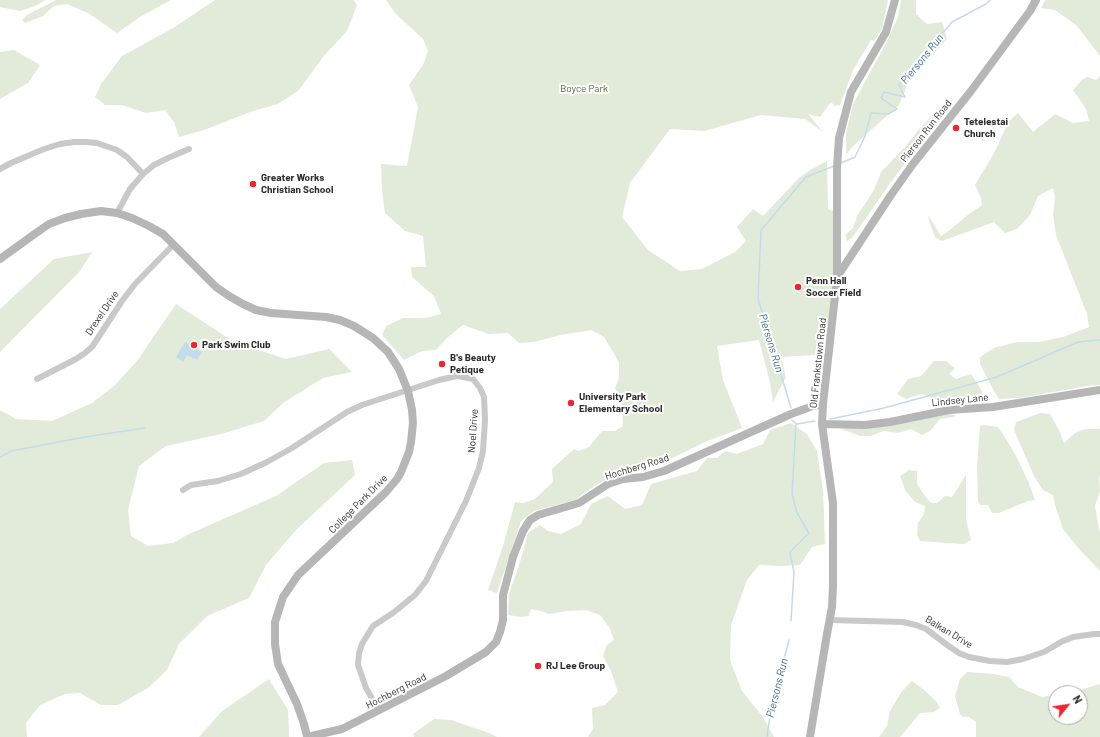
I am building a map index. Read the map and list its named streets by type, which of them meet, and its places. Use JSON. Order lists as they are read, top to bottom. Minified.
{"streets":{"street":["Pierson Run Road","Drexel Drive","Old Frankstown Road","Lindsey Lane","Noel Drive","Hochberg Road","College Park Drive","Balkan Drive"]},"crossings":[["Pierson Run Road","Old Frankstown Road"],["Drexel Drive","College Park Drive"],["Old Frankstown Road","Lindsey Lane"],["Old Frankstown Road","Hochberg Road"],["Old Frankstown Road","Balkan Drive"],["Noel Drive","Hochberg Road"],["Noel Drive","College Park Drive"],["Hochberg Road","College Park Drive"]],"water":["Piersons Run"],"parks":["Boyce Park"],"places":["Tetelestai Church","Greater Works Christian School","Penn Hall Soccer Field","Park Swim Club","B's Beauty Petique","University Park Elementary School","RJ Lee Group"],"north":"top right"}
